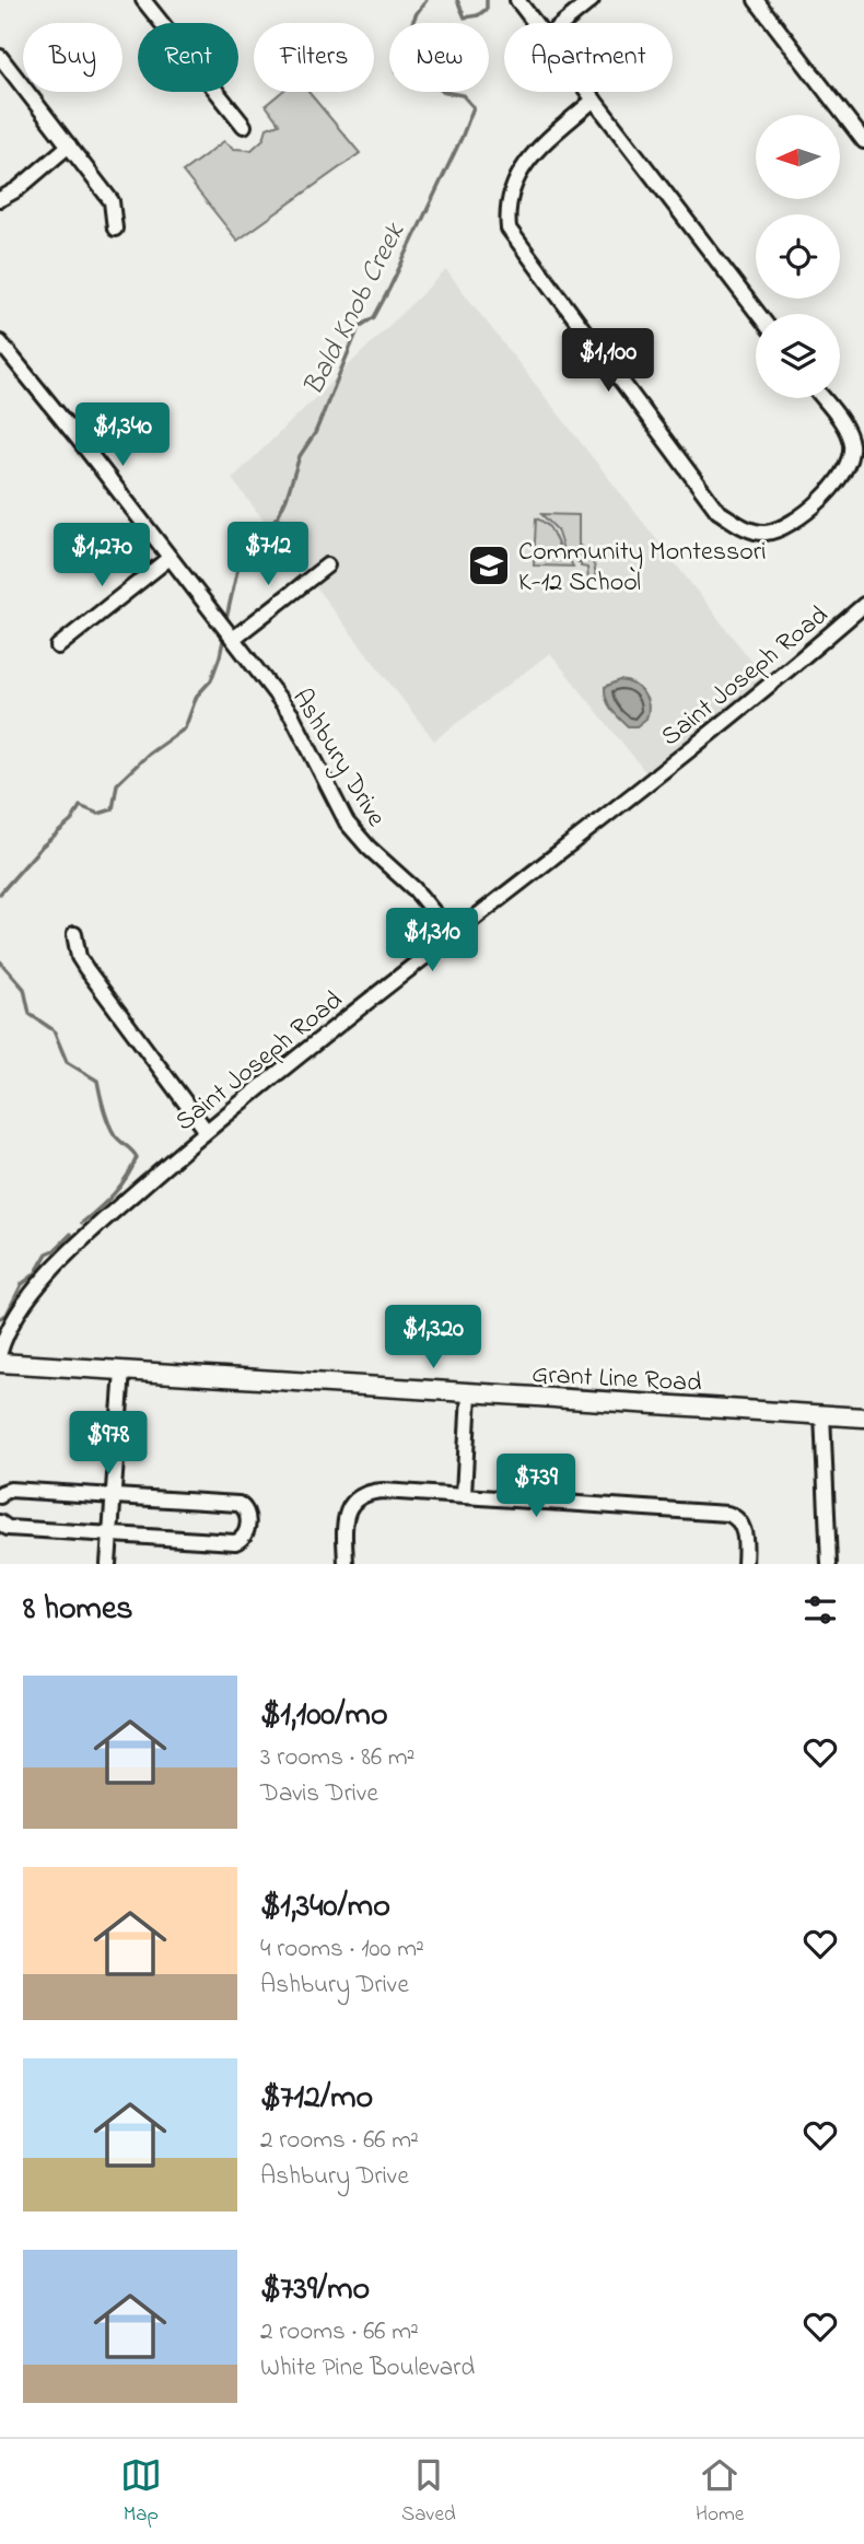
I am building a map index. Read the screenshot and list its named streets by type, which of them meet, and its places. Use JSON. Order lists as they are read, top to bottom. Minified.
{"streets":{"main road":["Grant Line Road"],"street":["Saint Joseph Road","Ashbury Drive"]},"crossings":[["Saint Joseph Road","Ashbury Drive"]],"water":["Bald Knob Creek"],"places":{"school or university":["Community Montessori K-12 School"]},"north":"left","page":{"chip":["Buy","Rent","Filters","New","Apartment"],"price":["$1,100","$1,340","$712","$1,270","$1,310","$1,320","$978","$739"],"heading":"8 homes","list":[{"name":"$1,100/mo","note":"3 rooms · 86 m² · Davis Drive"},{"name":"$1,340/mo","note":"4 rooms · 100 m² · Ashbury Drive"},{"name":"$712/mo","note":"2 rooms · 66 m² · Ashbury Drive"},{"name":"$739/mo","note":"2 rooms · 66 m² · White Pine Boulevard"}],"tabs":["Map","Saved","Home"]}}
